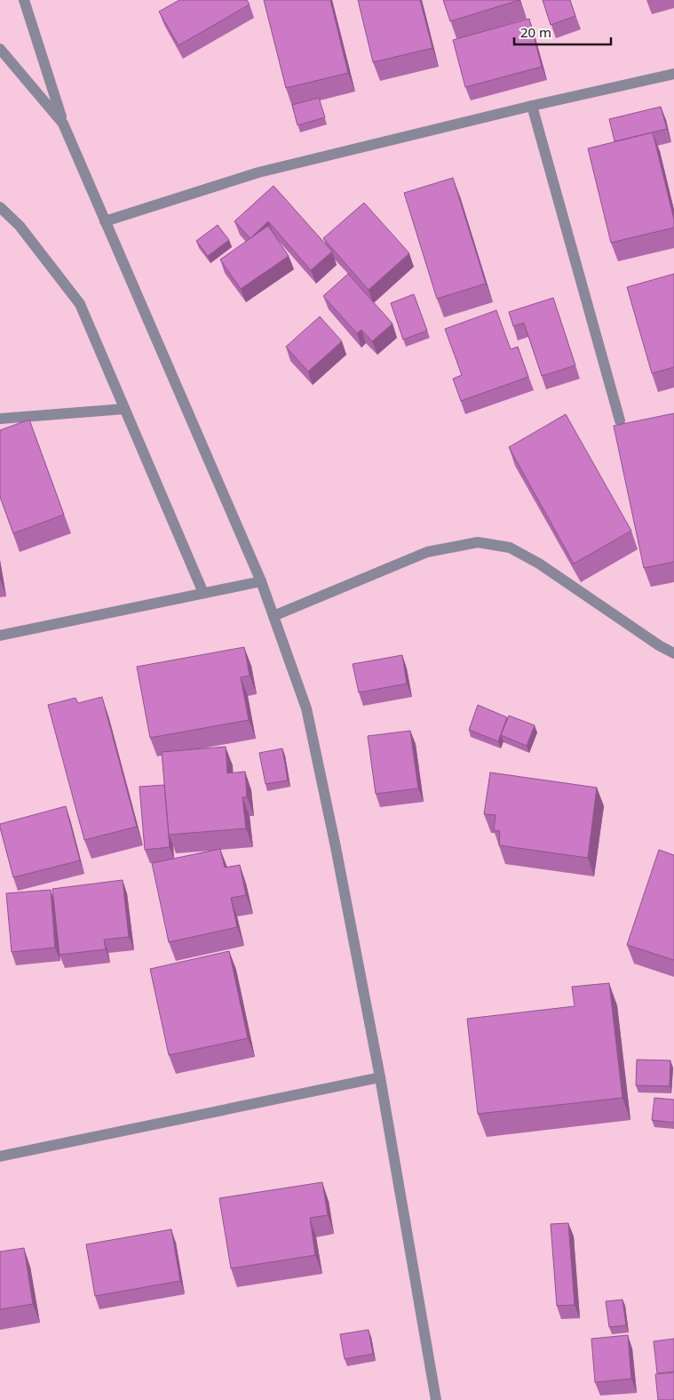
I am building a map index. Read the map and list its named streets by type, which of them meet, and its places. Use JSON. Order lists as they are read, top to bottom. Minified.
{"scale_bar":"20 m"}
